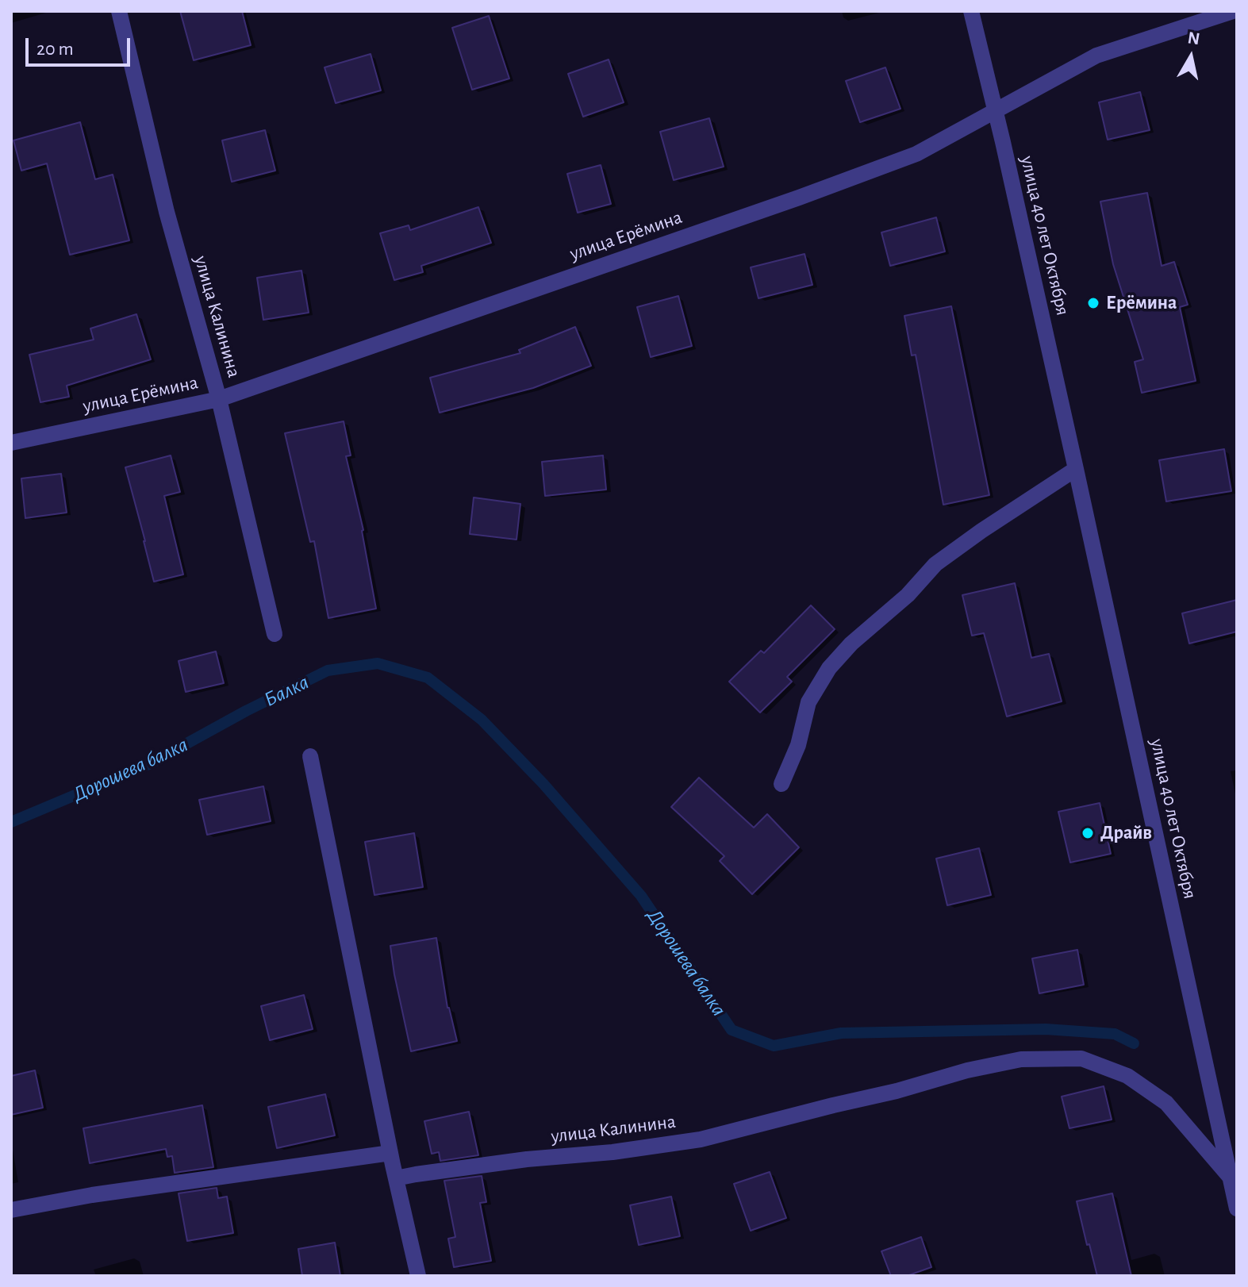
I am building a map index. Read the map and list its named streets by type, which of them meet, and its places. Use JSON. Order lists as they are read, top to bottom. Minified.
{"streets":{"street":["улица Ерёмина","улица 40 лет Октября","улица Калинина"]},"crossings":[["улица Ерёмина","улица 40 лет Октября"],["улица Ерёмина","улица Калинина"],["улица 40 лет Октября","улица Калинина"]],"water":["Балка","Дорошева балка"],"places":["Ерёмина","Драйв"],"scale_bar":"20 m","north":"top"}
